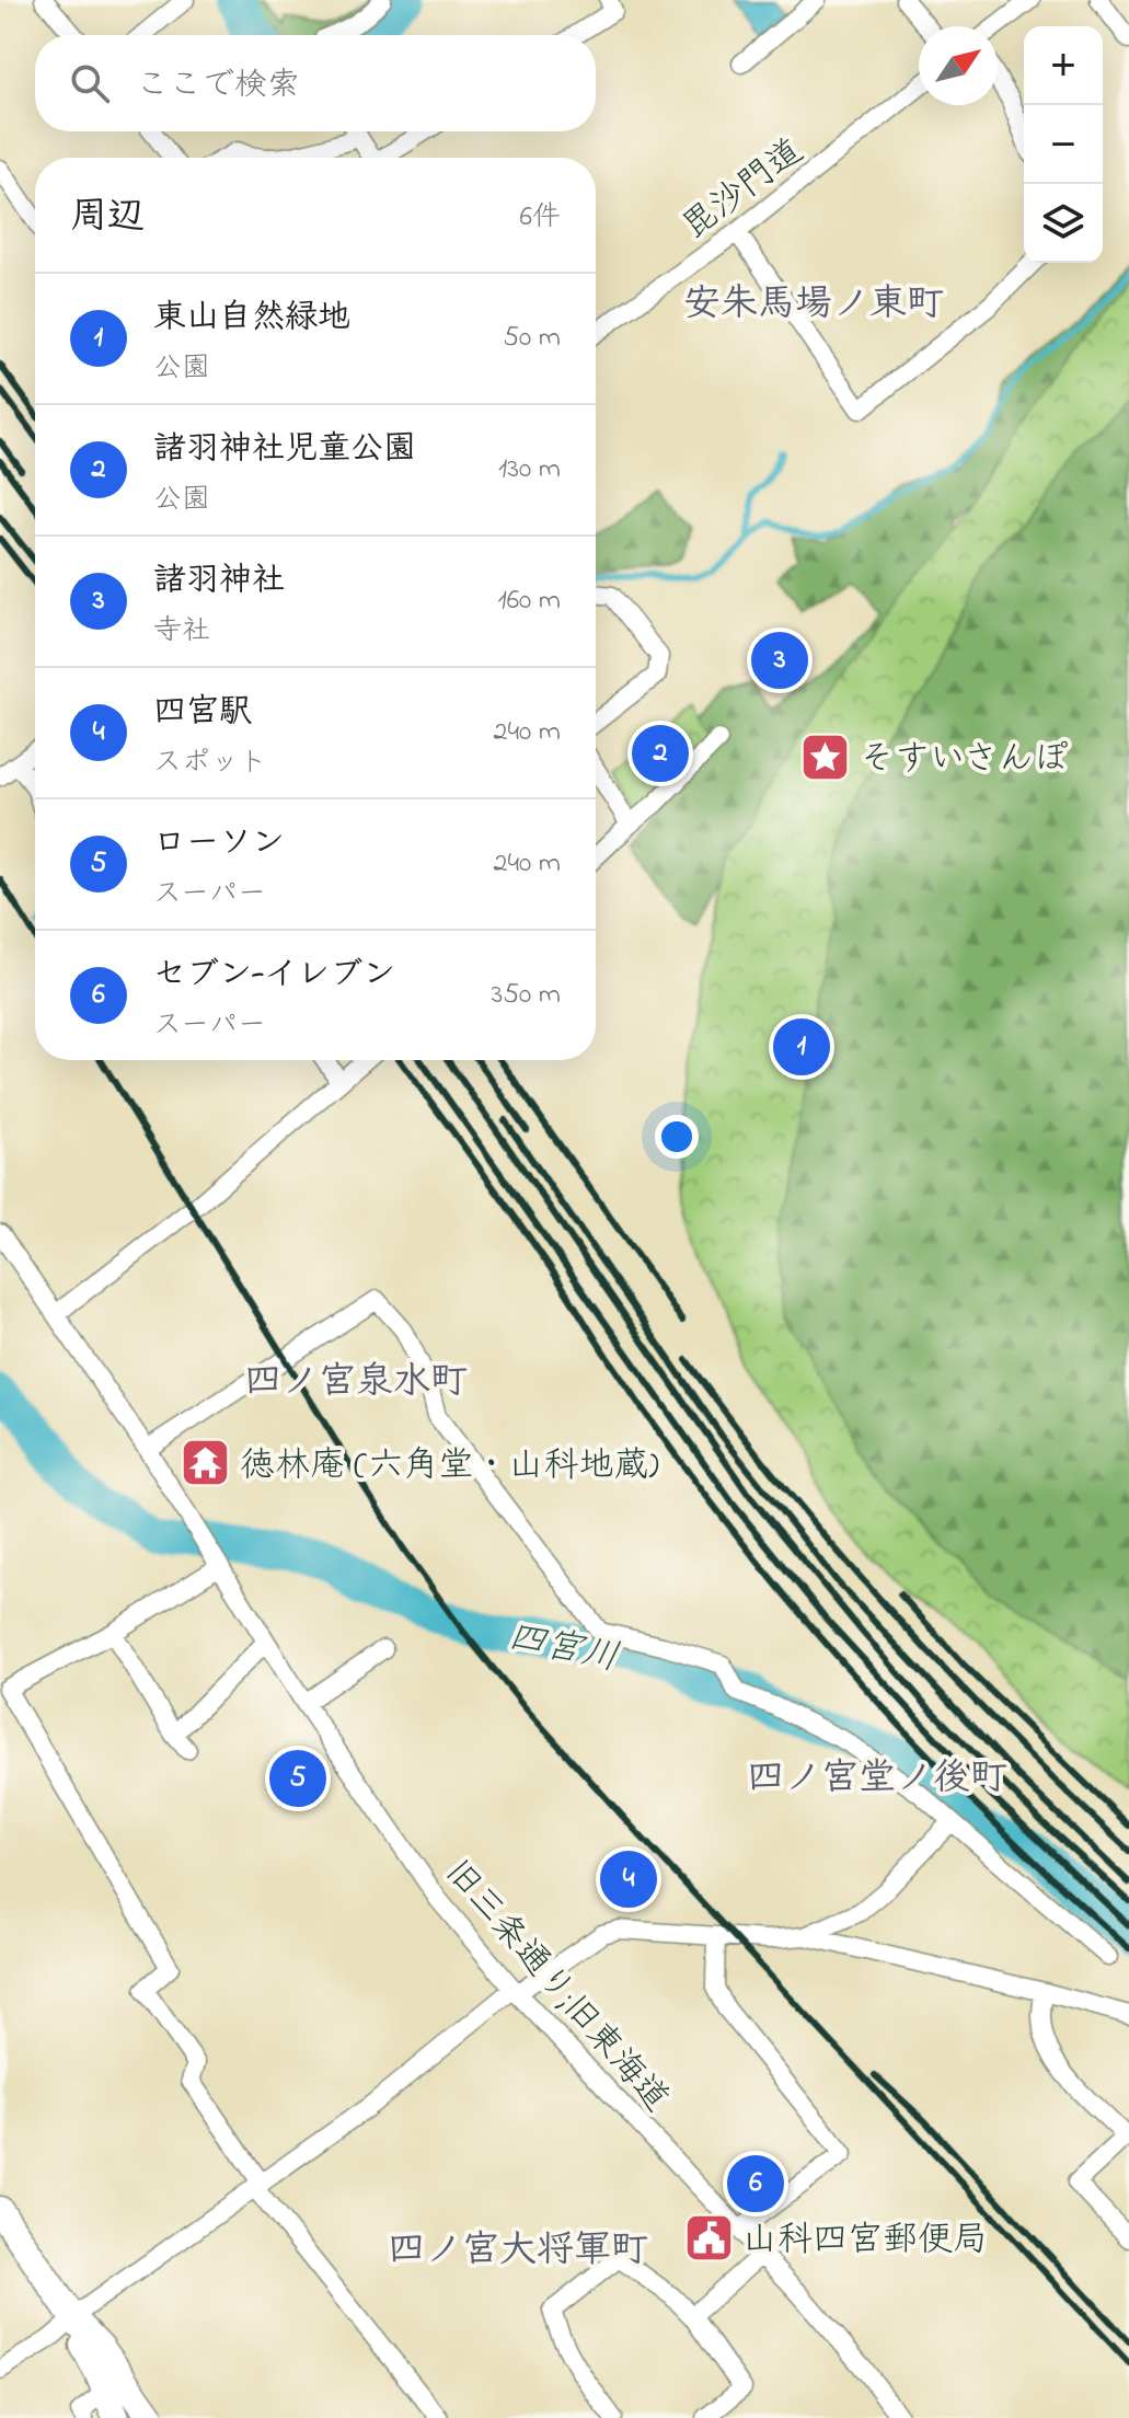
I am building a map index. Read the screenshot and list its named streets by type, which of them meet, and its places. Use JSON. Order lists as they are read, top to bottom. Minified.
{"streets":{"street":["毘沙門道","旧三条通り;旧東海道"]},"districts":["安朱馬場ノ東町","四ノ宮泉水町","四ノ宮堂ノ後町","四ノ宮大将軍町"],"water":["四宮川"],"places":{"place":["そすいさんぽ"],"temple":["徳林庵 (六角堂・山科地蔵)"],"public building":["山科四宮郵便局"]},"north":"top right","page":{"map_buttons":["+","−"],"search":"ここで検索","heading":["周辺","6件"],"list":[{"mark":"1","name":"東山自然緑地","note":"公園","value":"50 m"},{"mark":"2","name":"諸羽神社児童公園","note":"公園","value":"130 m"},{"mark":"3","name":"諸羽神社","note":"寺社","value":"160 m"},{"mark":"4","name":"四宮駅","note":"スポット","value":"240 m"},{"mark":"5","name":"ローソン","note":"スーパー","value":"240 m"},{"mark":"6","name":"セブン-イレブン","note":"スーパー","value":"350 m"}],"pins":["3","2","1","5","4","6"]}}
